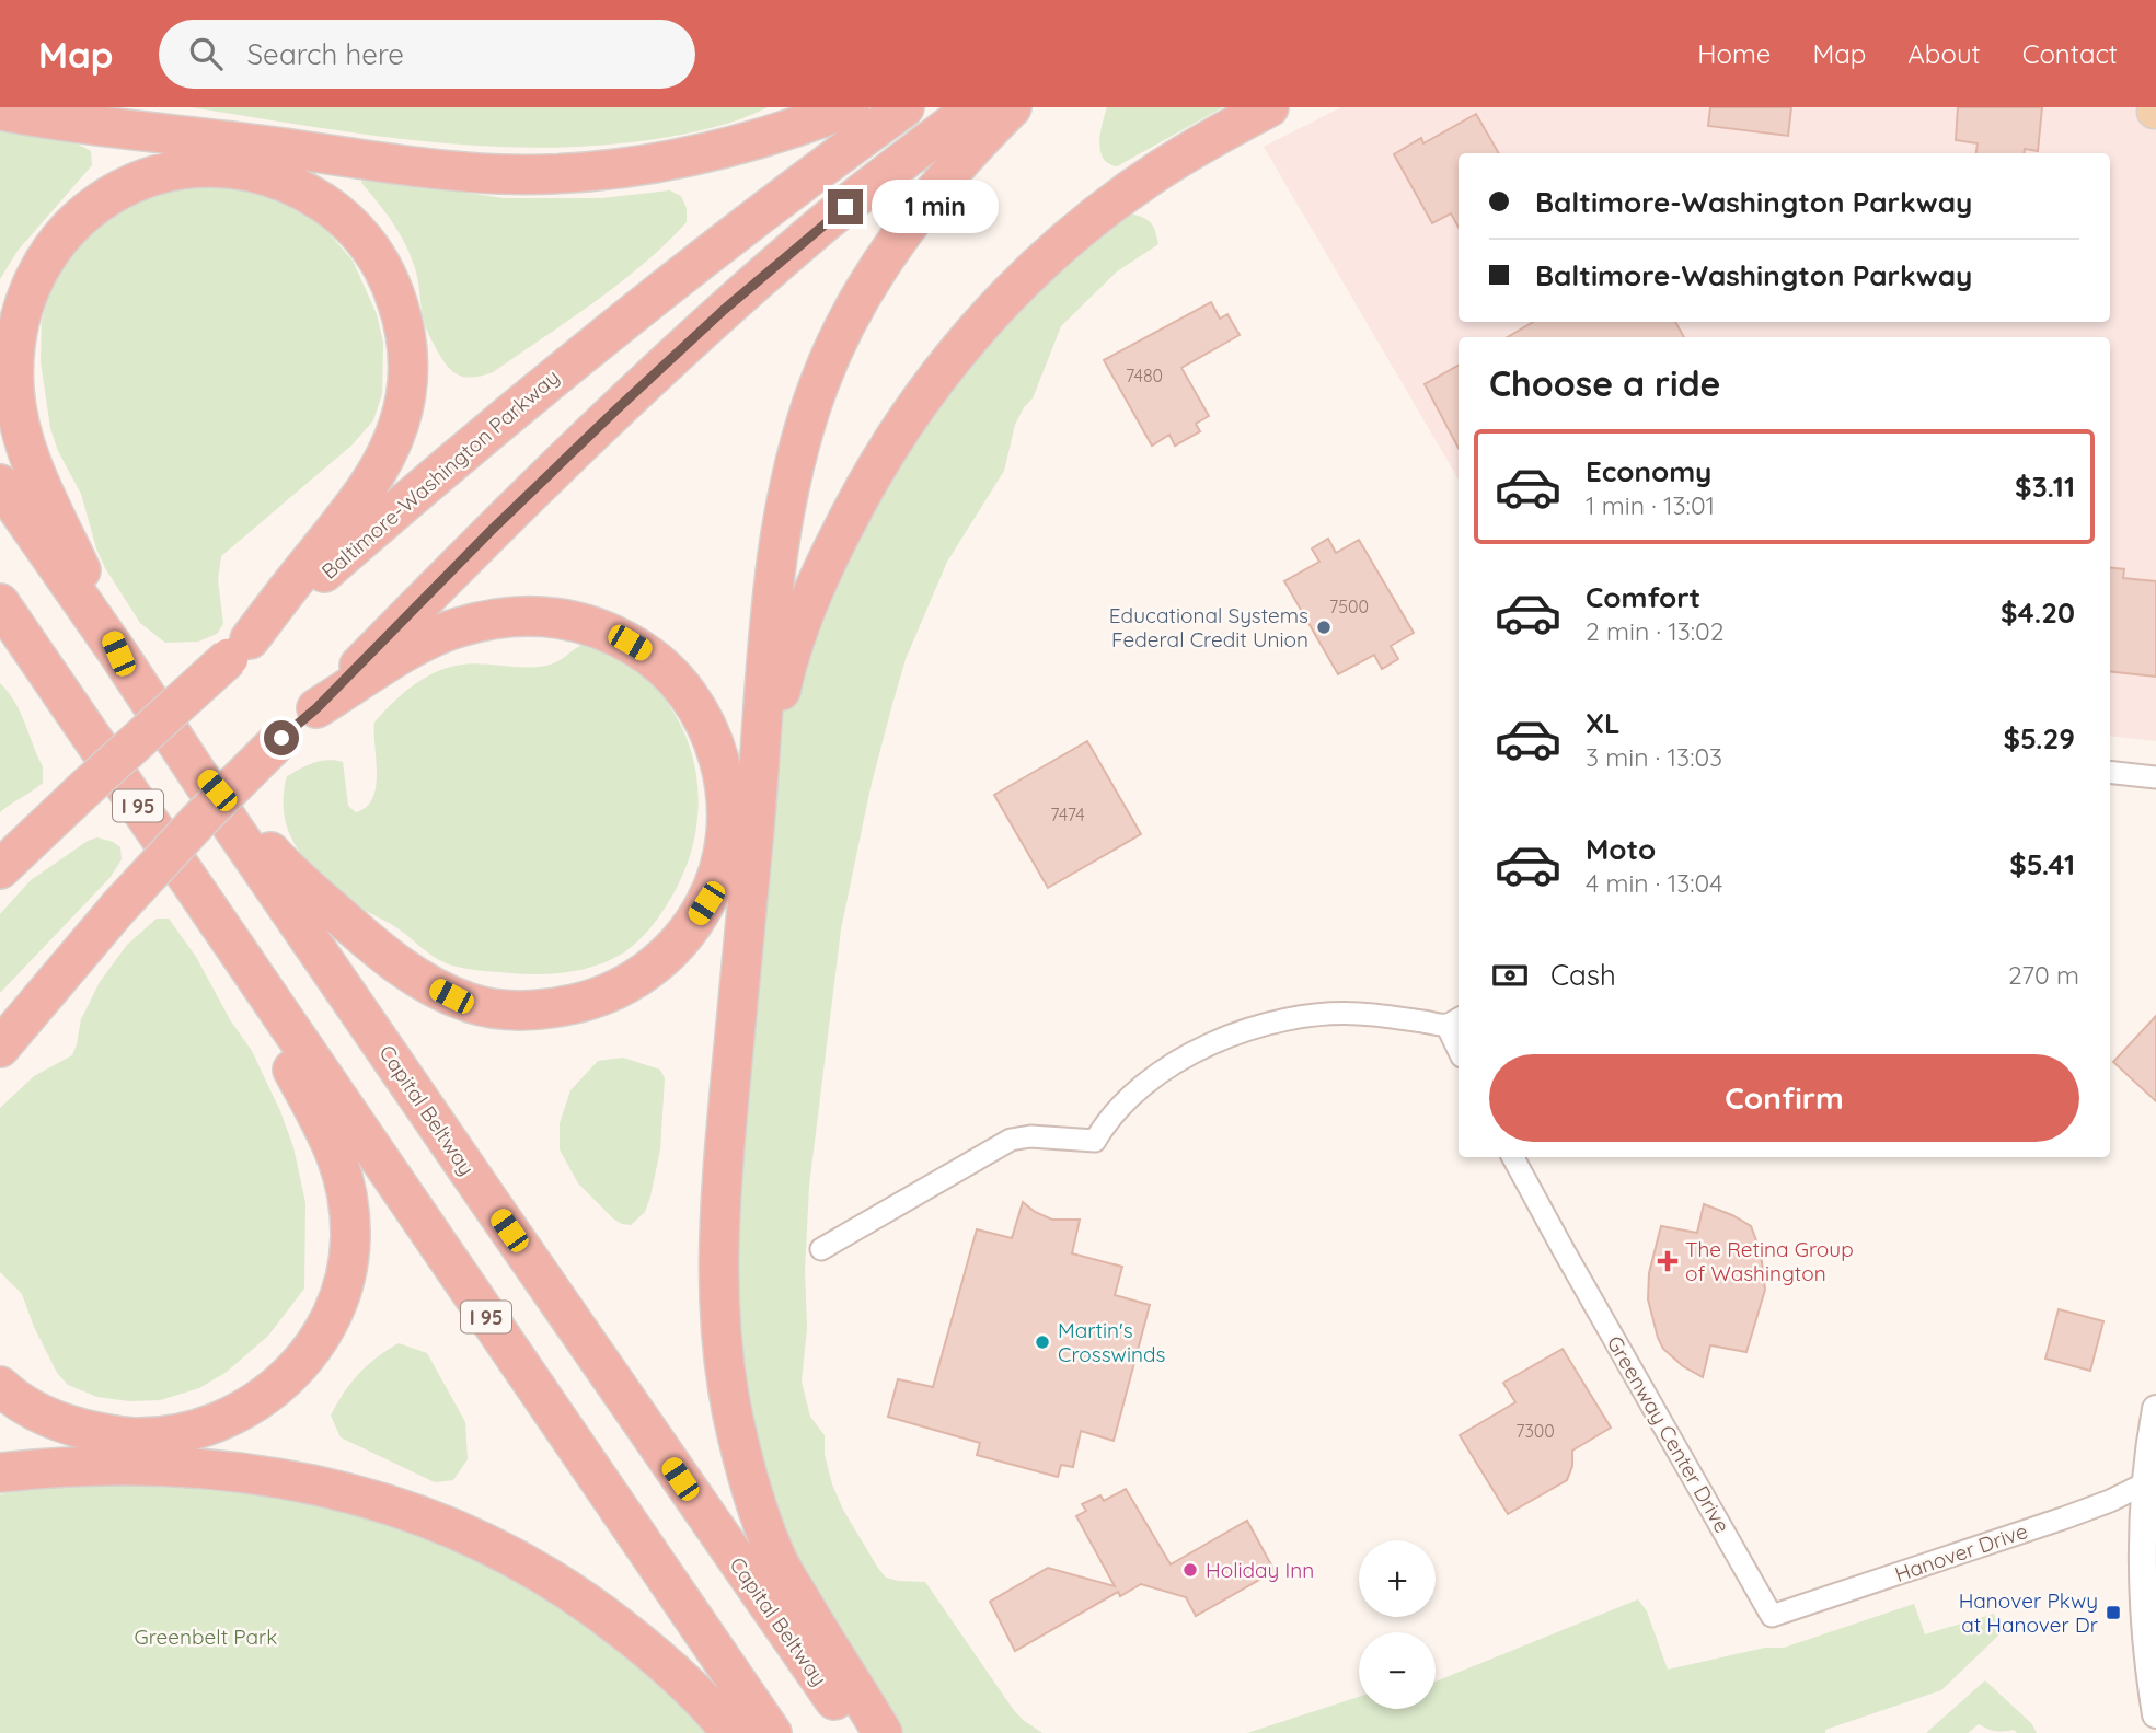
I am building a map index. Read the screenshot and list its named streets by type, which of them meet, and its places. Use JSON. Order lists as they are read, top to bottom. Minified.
{"streets":{"highway":["Baltimore-Washington Parkway","I 95","Capital Beltway"],"street":["Greenway Center Drive","Hanover Drive"]},"crossings":[["Greenway Center Drive","Hanover Drive"]],"parks":["Greenbelt Park"],"places":{"other":["Educational Systems Federal Credit Union","Martin's Crosswinds","Holiday Inn"],"health":["The Retina Group of Washington"],"transit":["Hanover Pkwy at Hanover Dr"]},"house_numbers":["7480","7500","7474","7300"],"page":{"header":"Map","search":"Search here","nav":["Home","Map","About","Contact"],"banner":["Baltimore-Washington Parkway","Baltimore-Washington Parkway"],"bubble":"1 min","heading":"Choose a ride","list":[{"name":"Economy","note":"1 min · 13:01","value":"$3.11"},{"name":"Comfort","note":"2 min · 13:02","value":"$4.20"},{"name":"XL","note":"3 min · 13:03","value":"$5.29"},{"name":"Moto","note":"4 min · 13:04","value":"$5.41"}],"pay":["Cash","270 m"],"buttons":"Confirm","map_buttons":["+","−"]}}
